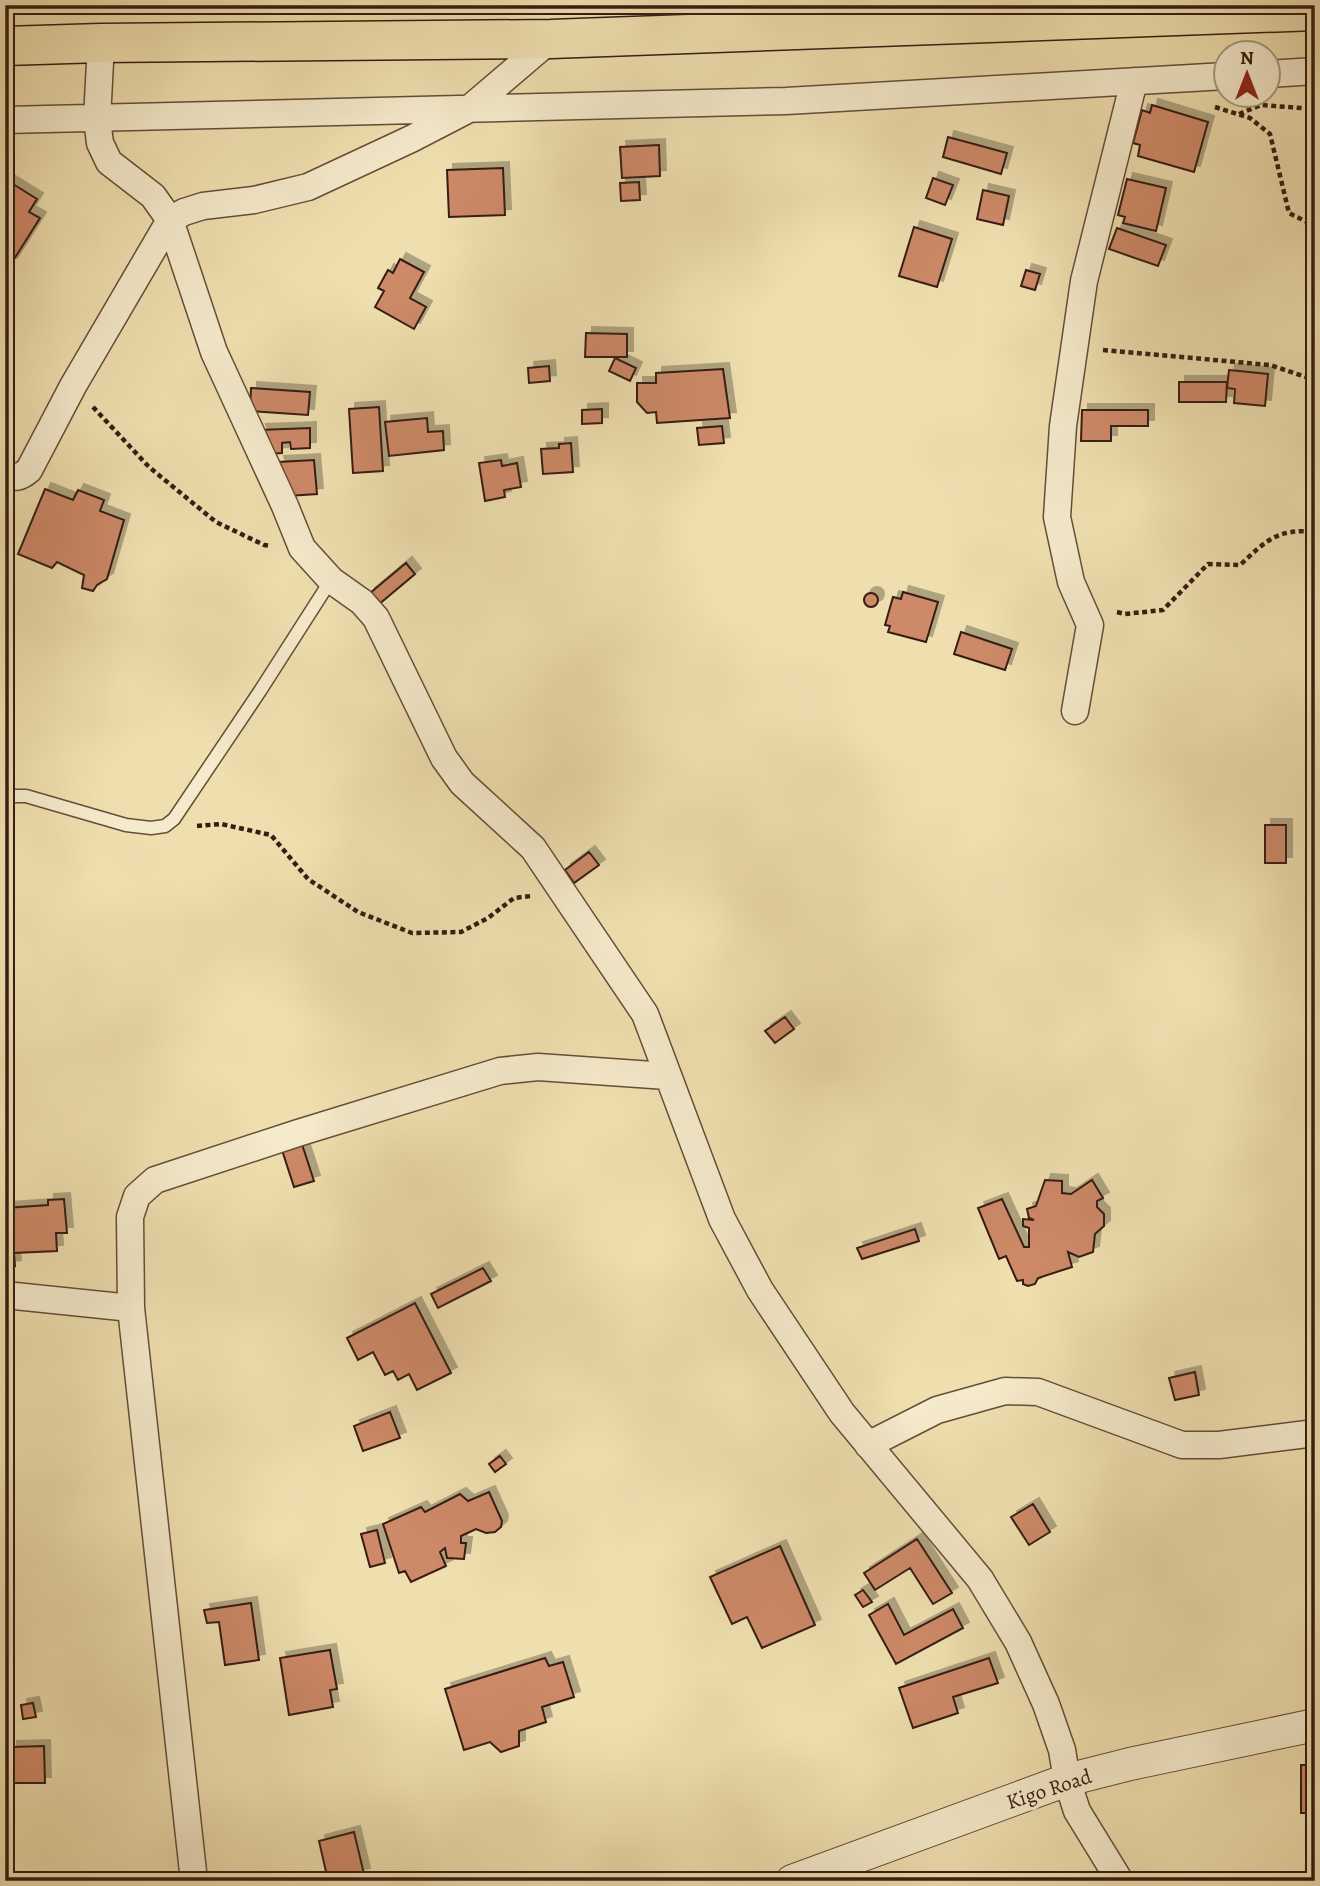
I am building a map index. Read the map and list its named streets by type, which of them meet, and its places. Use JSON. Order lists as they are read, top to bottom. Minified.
{"streets":{"street":["Kigo Road"]},"north":"top"}
